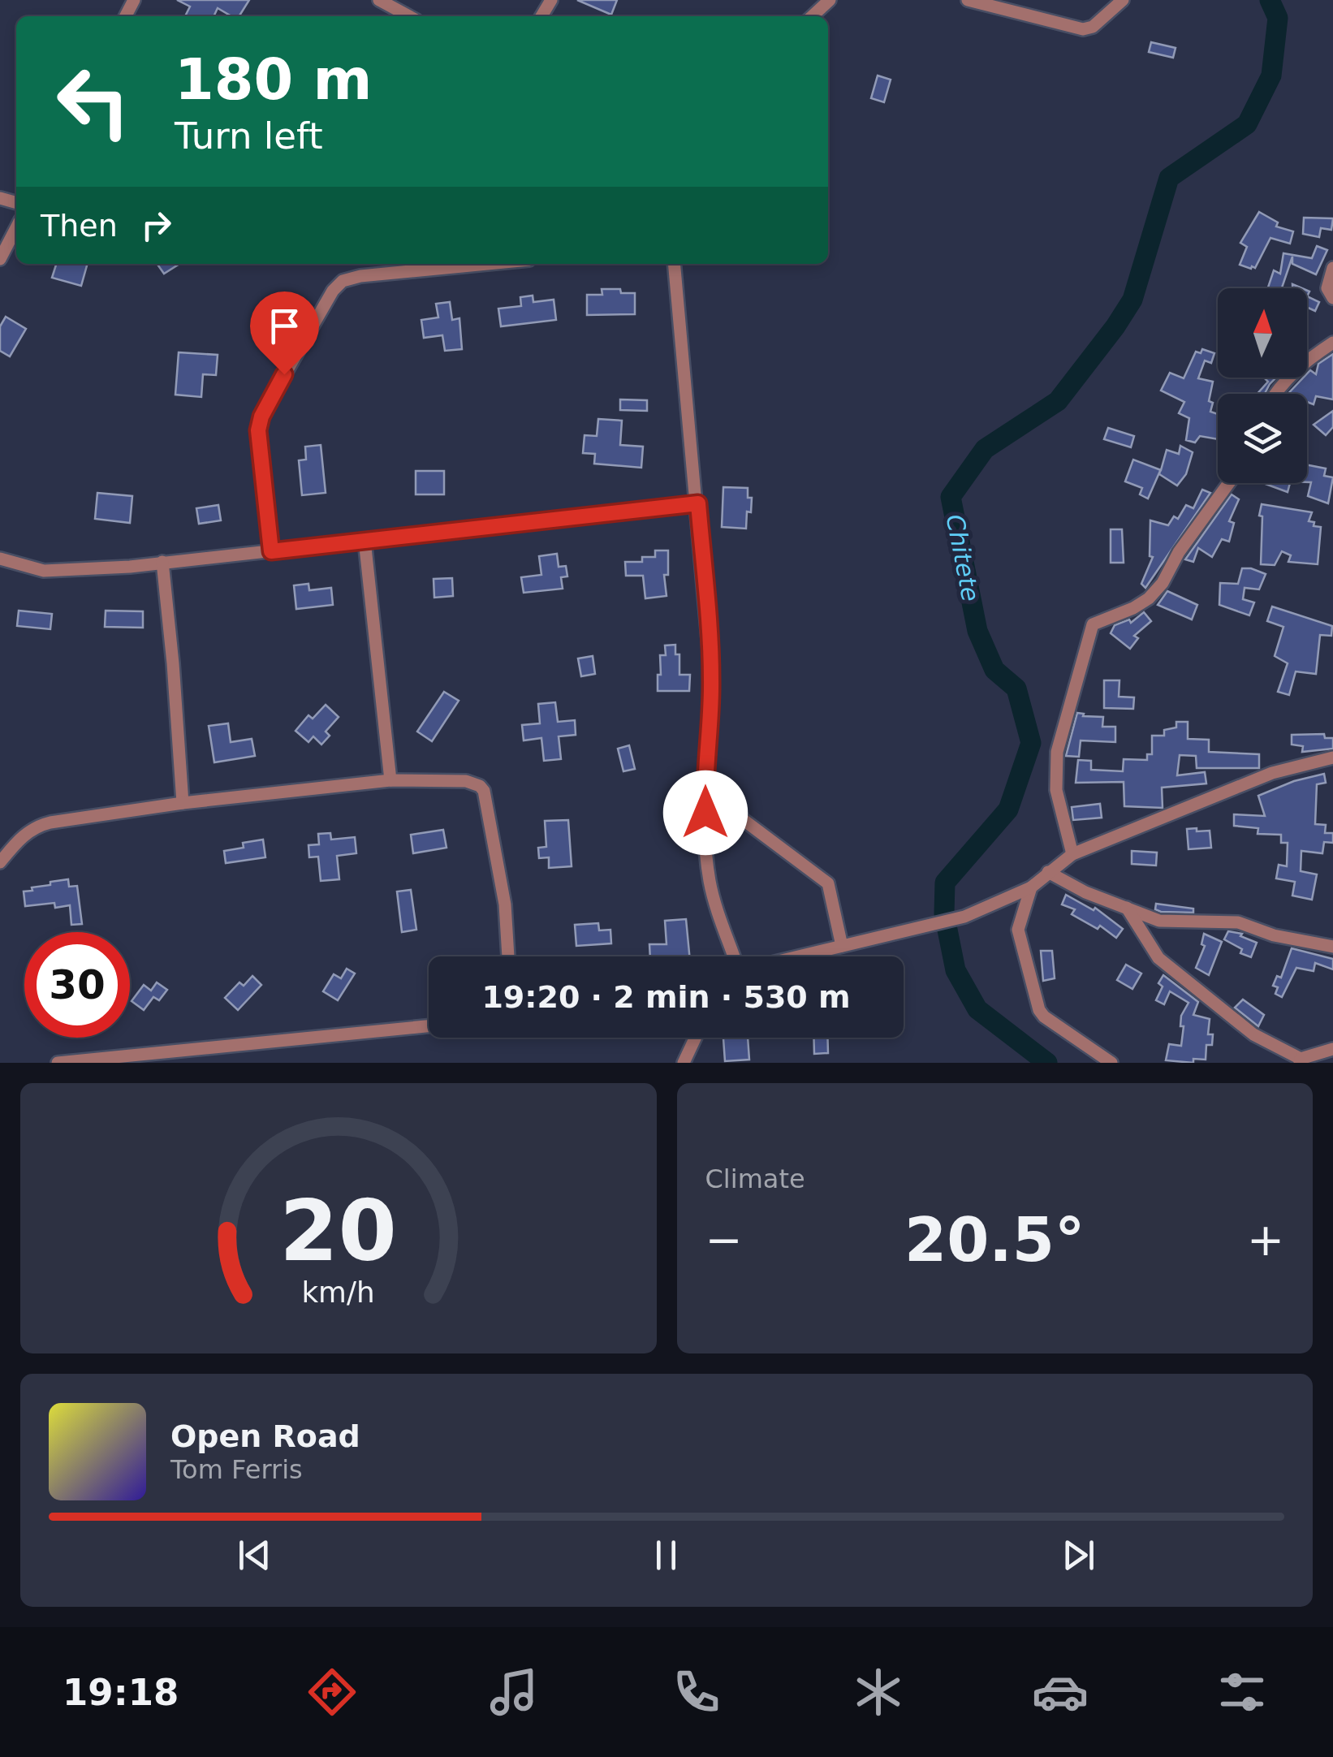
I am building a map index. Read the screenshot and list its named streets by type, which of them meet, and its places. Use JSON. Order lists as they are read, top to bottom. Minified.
{"water":["Chitete"],"north":"top","page":{"turn":["180 m","Turn left"],"then":"Then","limit":"30","trip":"19:20 · 2 min · 530 m","tile":"Climate","heat":["−","20.5°","+"],"song":["Open Road","Tom Ferris"],"tabs":"19:18","gauge":["20","km/h"]}}
